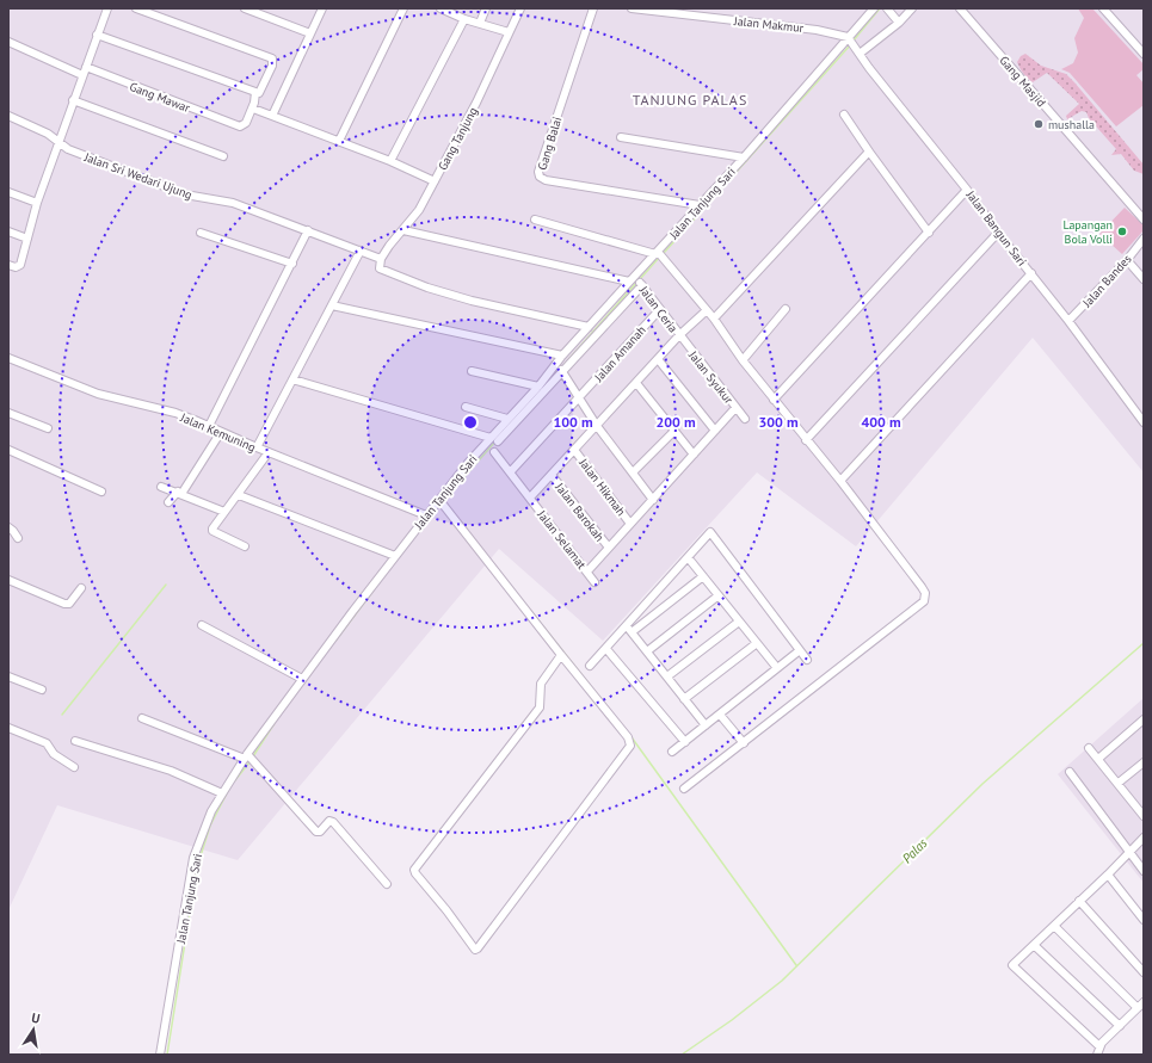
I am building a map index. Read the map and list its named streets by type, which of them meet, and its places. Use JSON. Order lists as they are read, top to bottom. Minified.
{"streets":{"street":["Jalan Makmur","Gang Masjid","Gang Mawar","Gang Tanjung","Gang Balai","Jalan Sri Wedari Ujung","Jalan Tanjung Sari","Jalan Bangun Sari","Jalan Bandes","Jalan Ceria","Jalan Amanah","Jalan Syukur","Jalan Kemuning","Jalan Hikmah","Jalan Barokah","Jalan Selamat"]},"crossings":[["Jalan Makmur","Jalan Tanjung Sari"],["Jalan Makmur","Jalan Bangun Sari"],["Gang Tanjung","Jalan Sri Wedari Ujung"],["Gang Balai","Jalan Tanjung Sari"],["Jalan Tanjung Sari","Jalan Bangun Sari"],["Jalan Tanjung Sari","Jalan Ceria"],["Jalan Tanjung Sari","Jalan Kemuning"],["Jalan Bangun Sari","Jalan Bandes"],["Jalan Ceria","Jalan Amanah"],["Jalan Ceria","Jalan Syukur"],["Jalan Amanah","Jalan Selamat"]],"districts":["TANJUNG PALAS"],"water":["Palas"],"places":["mushalla","Lapangan Bola Volli"],"north":"top","rings":["100 m","200 m","300 m","400 m"]}
